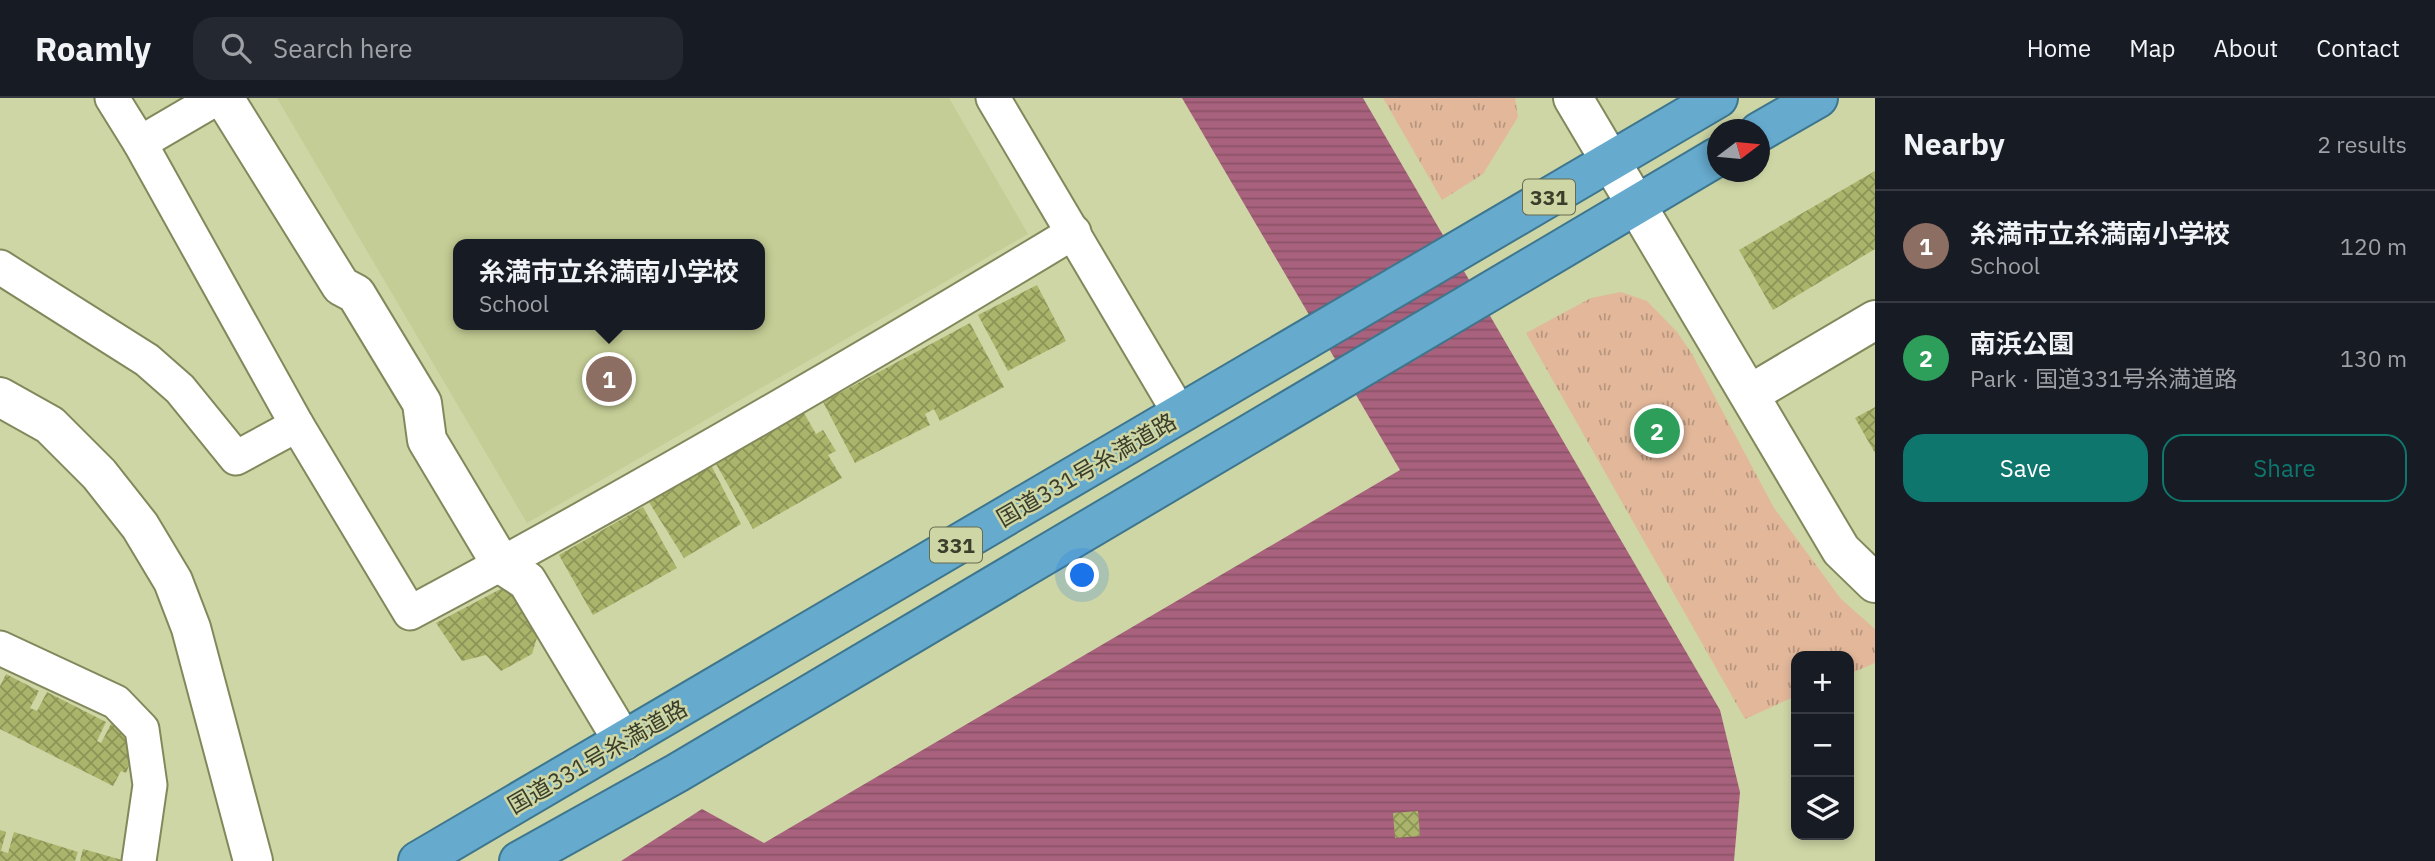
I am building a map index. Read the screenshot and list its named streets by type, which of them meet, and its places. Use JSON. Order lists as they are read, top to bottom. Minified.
{"streets":{"highway":["331","国道331号糸満道路"]},"north":"right","page":{"header":"Roamly","search":"Search here","nav":["Home","Map","About","Contact"],"heading":["Nearby","2 results"],"list":[{"mark":"1","name":"糸満市立糸満南小学校","note":"School","value":"120 m"},{"mark":"2","name":"南浜公園","note":"Park · 国道331号糸満道路","value":"130 m"}],"popup":["糸満市立糸満南小学校","School"],"pins":["1","2"],"buttons":["Save","Share"],"map_buttons":["+","−"]}}
